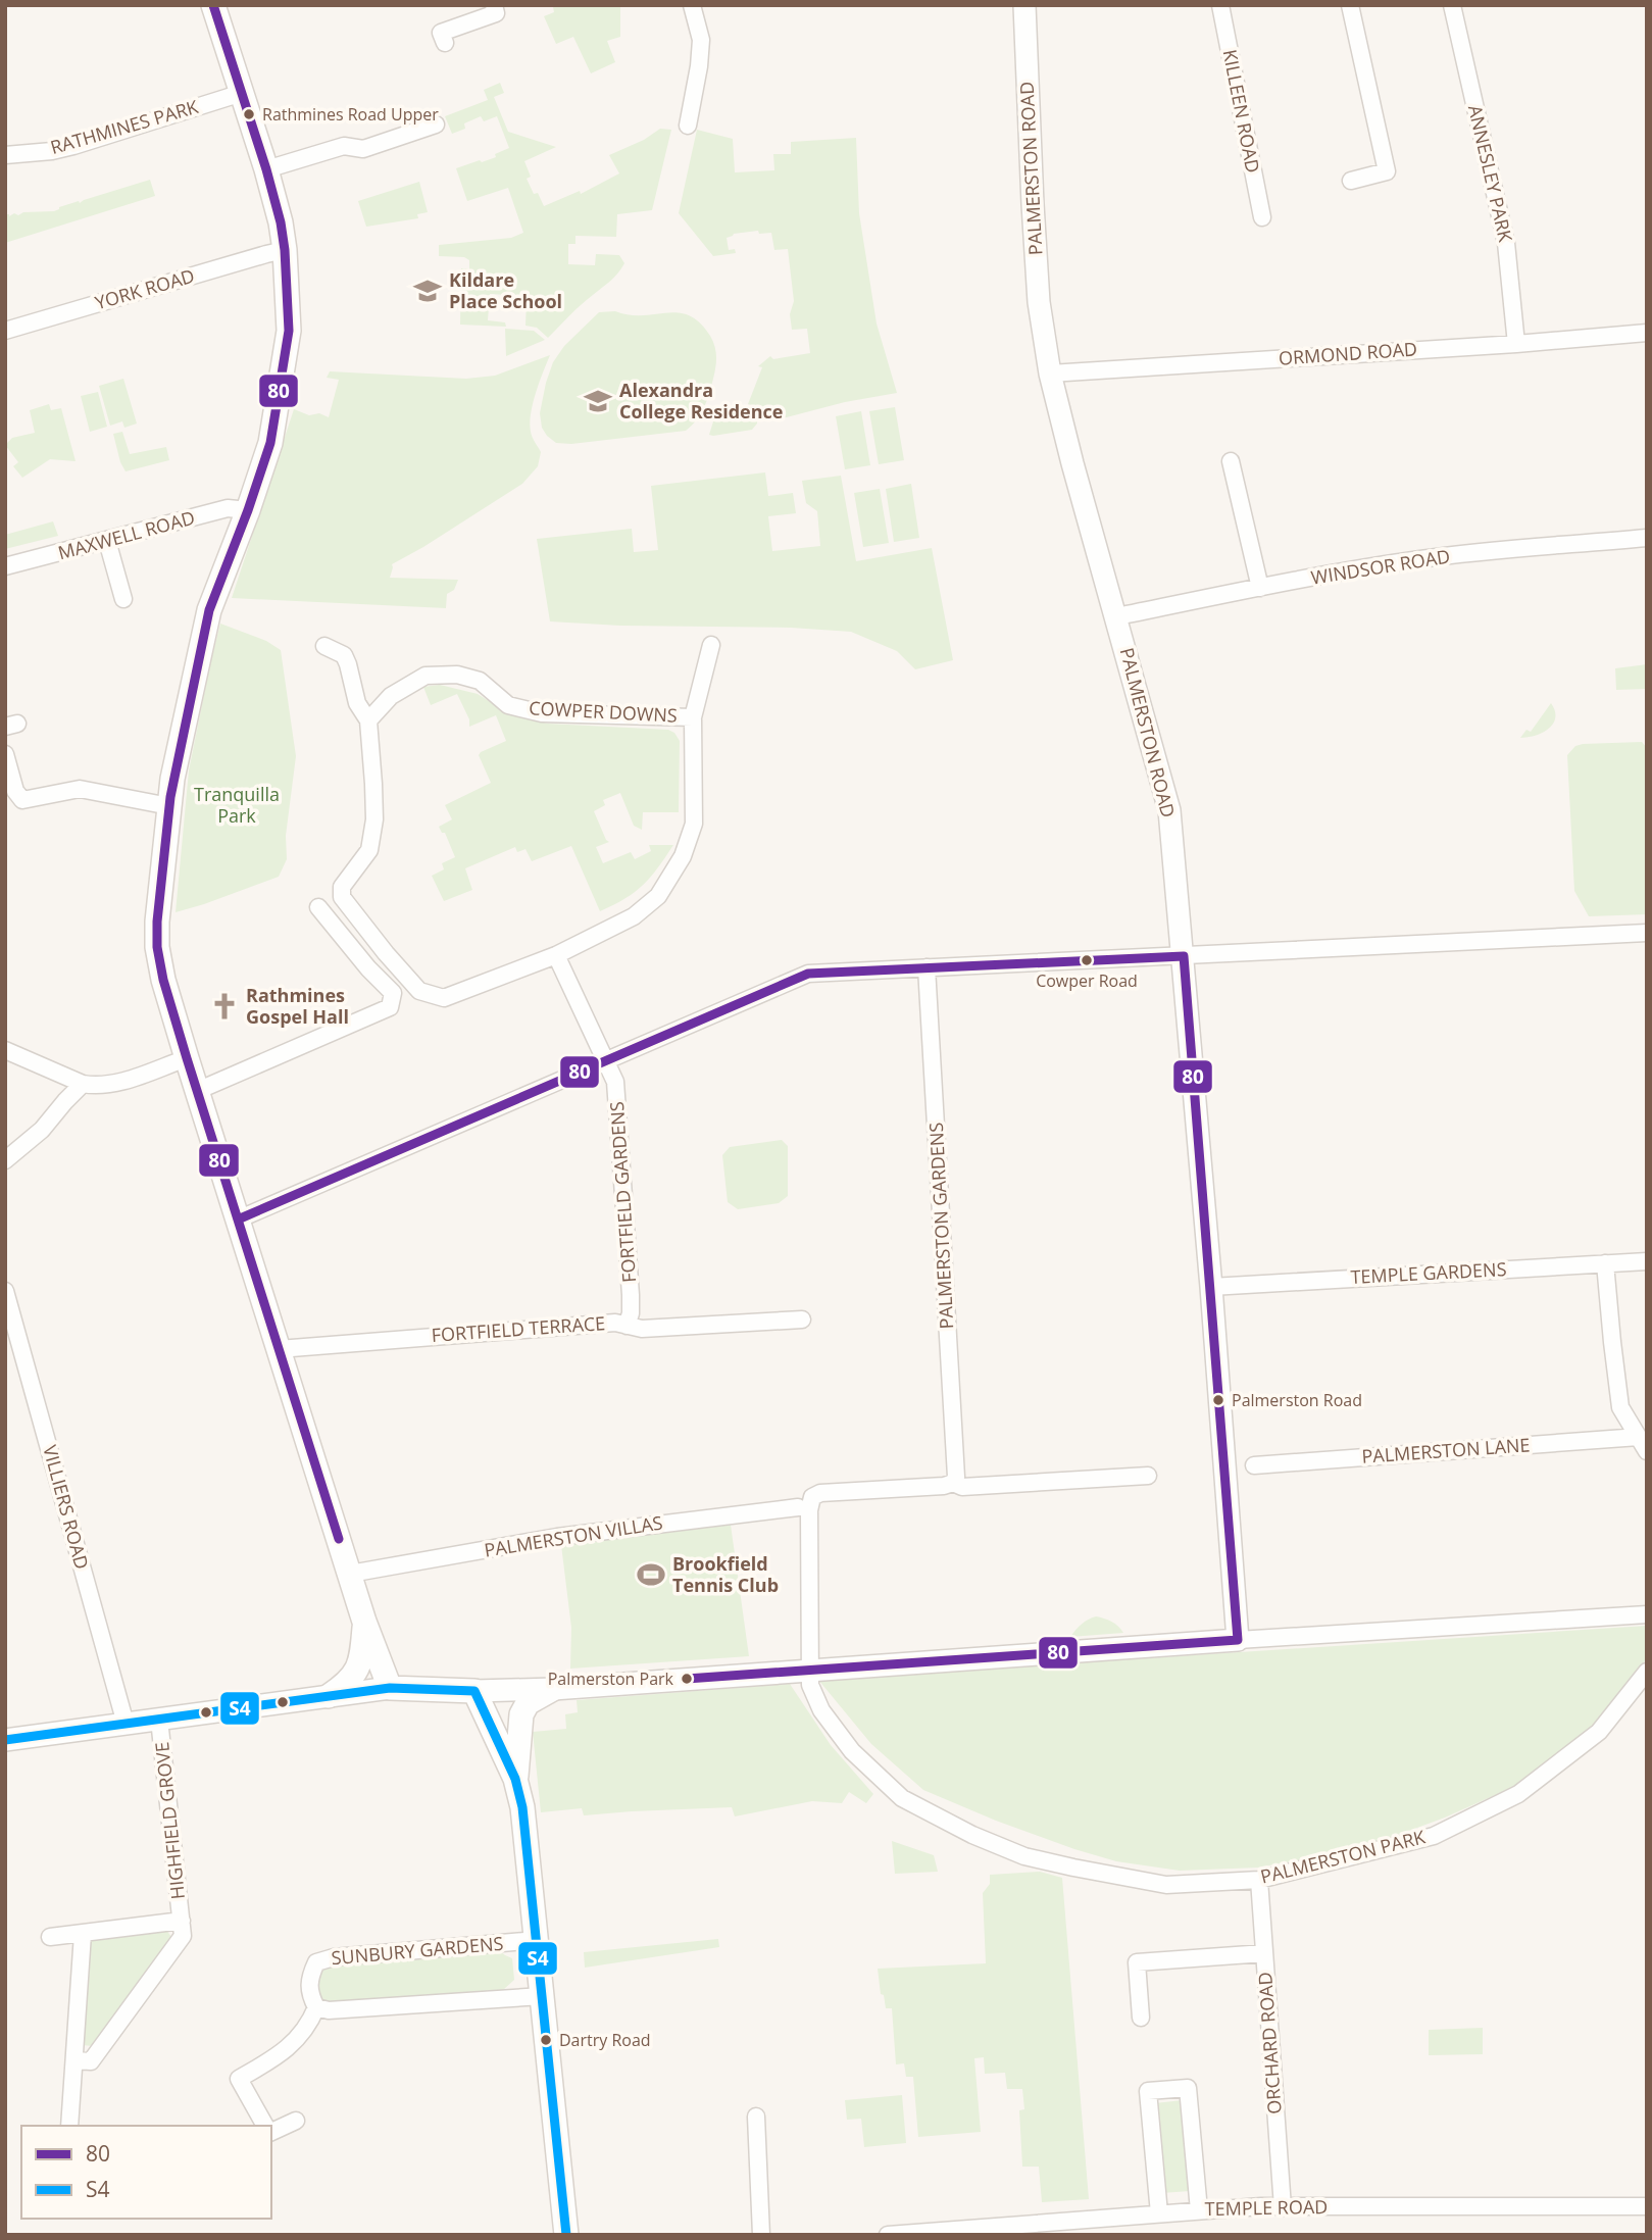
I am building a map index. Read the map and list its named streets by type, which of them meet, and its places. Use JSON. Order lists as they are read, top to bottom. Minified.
{"streets":{"street":["KILLEEN ROAD","RATHMINES PARK","PALMERSTON ROAD","ANNESLEY PARK","YORK ROAD","ORMOND ROAD","MAXWELL ROAD","WINDSOR ROAD","COWPER DOWNS","FORTFIELD GARDENS","PALMERSTON GARDENS","TEMPLE GARDENS","FORTFIELD TERRACE","PALMERSTON LANE","VILLIERS ROAD","PALMERSTON VILLAS","HIGHFIELD GROVE","PALMERSTON PARK","SUNBURY GARDENS","ORCHARD ROAD","TEMPLE ROAD"]},"crossings":[["PALMERSTON ROAD","ORMOND ROAD"],["PALMERSTON ROAD","WINDSOR ROAD"],["PALMERSTON ROAD","TEMPLE GARDENS"],["ANNESLEY PARK","ORMOND ROAD"],["FORTFIELD GARDENS","FORTFIELD TERRACE"],["PALMERSTON PARK","ORCHARD ROAD"],["ORCHARD ROAD","TEMPLE ROAD"]],"parks":["Tranquilla Park"],"places":{"other":["Rathmines Road Upper","Cowper Road","Palmerston Road","Palmerston Park","Dartry Road"],"school or university":["Kildare Place School","Alexandra College Residence"],"church":["Rathmines Gospel Hall"],"sports":["Brookfield Tennis Club"]},"lines":["transit line 80","transit line S4"],"legend":["80","S4"]}
